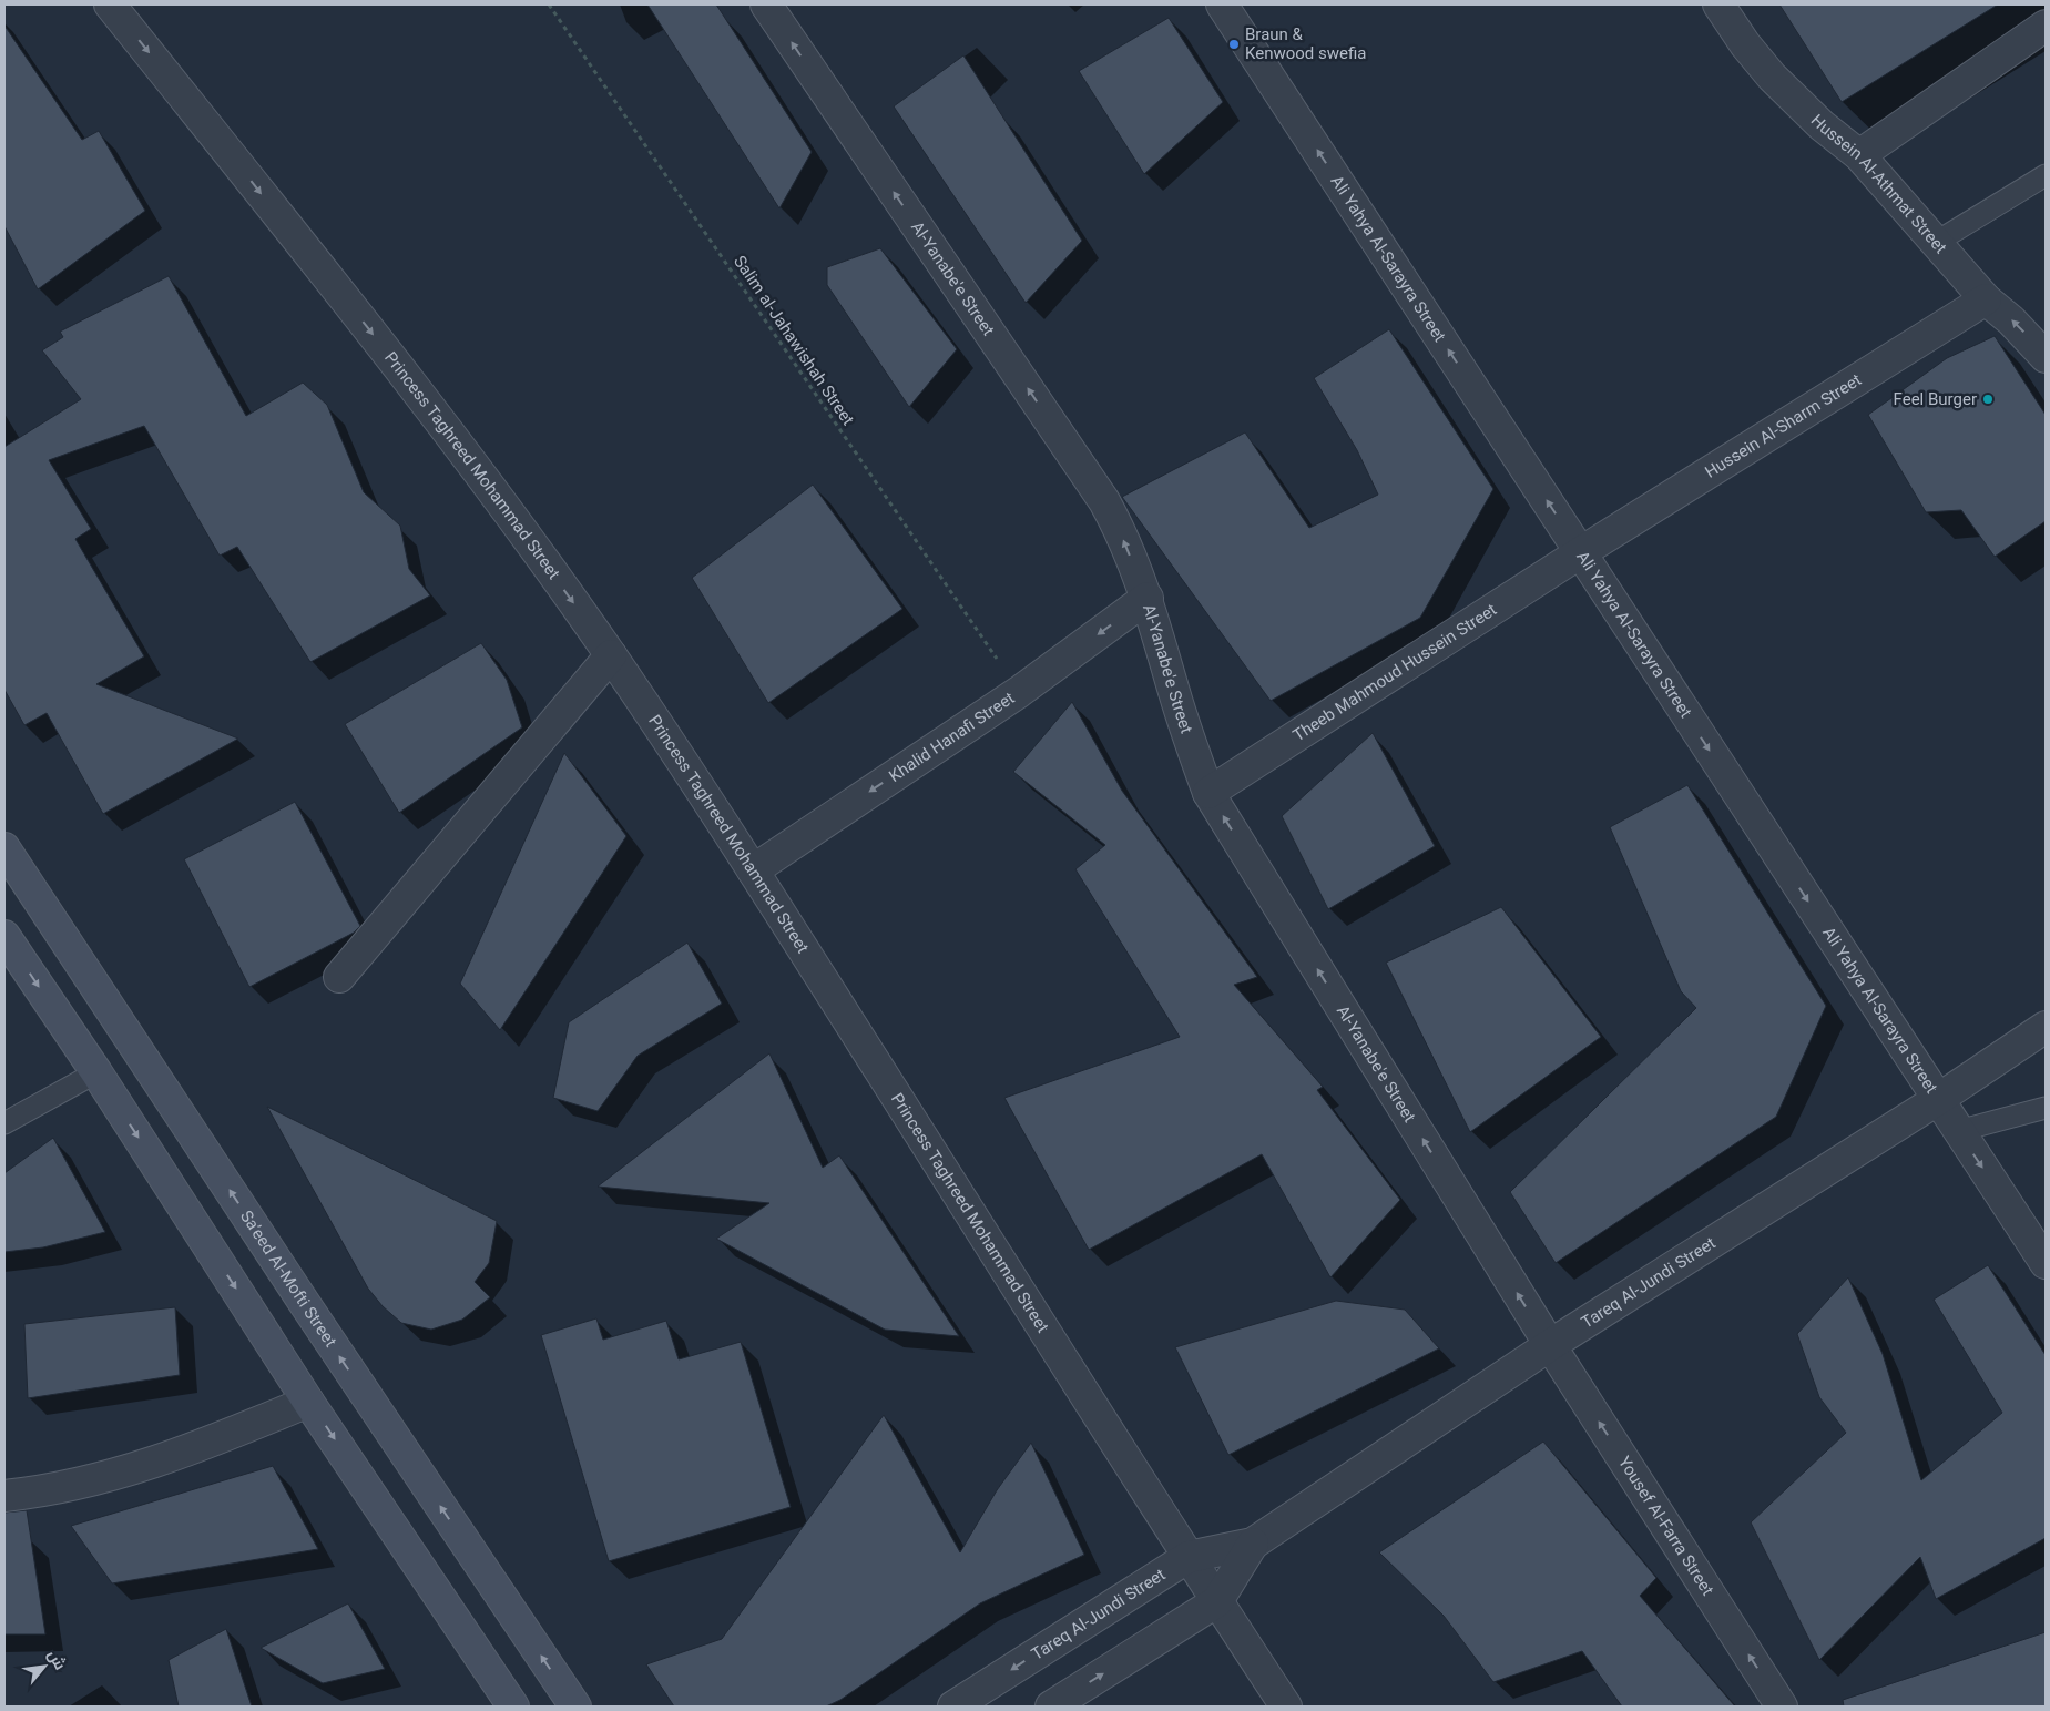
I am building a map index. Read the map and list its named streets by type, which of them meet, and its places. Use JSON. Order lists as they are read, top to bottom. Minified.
{"streets":{"street":["Hussein Al-Athmat Street","Ali Yahya Al-Sarayra Street","Al-Yanabe'e Street","Hussein Al-Sharm Street","Princess Taghreed Mohammad Street","Theeb Mahmoud Hussein Street","Khalid Hanafi Street","Sa’eed Al-Mofti Street","Tareq Al-Jundi Street","Yousef Al-Farra Street"],"path":["Salim al-Jahawishah Street"]},"crossings":[["Hussein Al-Athmat Street","Hussein Al-Sharm Street"],["Ali Yahya Al-Sarayra Street","Hussein Al-Sharm Street"],["Ali Yahya Al-Sarayra Street","Theeb Mahmoud Hussein Street"],["Ali Yahya Al-Sarayra Street","Tareq Al-Jundi Street"],["Al-Yanabe'e Street","Theeb Mahmoud Hussein Street"],["Al-Yanabe'e Street","Khalid Hanafi Street"],["Al-Yanabe'e Street","Tareq Al-Jundi Street"],["Al-Yanabe'e Street","Yousef Al-Farra Street"],["Salim al-Jahawishah Street","Khalid Hanafi Street"],["Hussein Al-Sharm Street","Theeb Mahmoud Hussein Street"],["Princess Taghreed Mohammad Street","Khalid Hanafi Street"],["Princess Taghreed Mohammad Street","Tareq Al-Jundi Street"],["Tareq Al-Jundi Street","Yousef Al-Farra Street"]],"one_way":["Al-Yanabe'e Street","Princess Taghreed Mohammad Street","Khalid Hanafi Street","Yousef Al-Farra Street"],"places":["Braun & Kenwood swefia","Feel Burger"],"north":"top right"}
